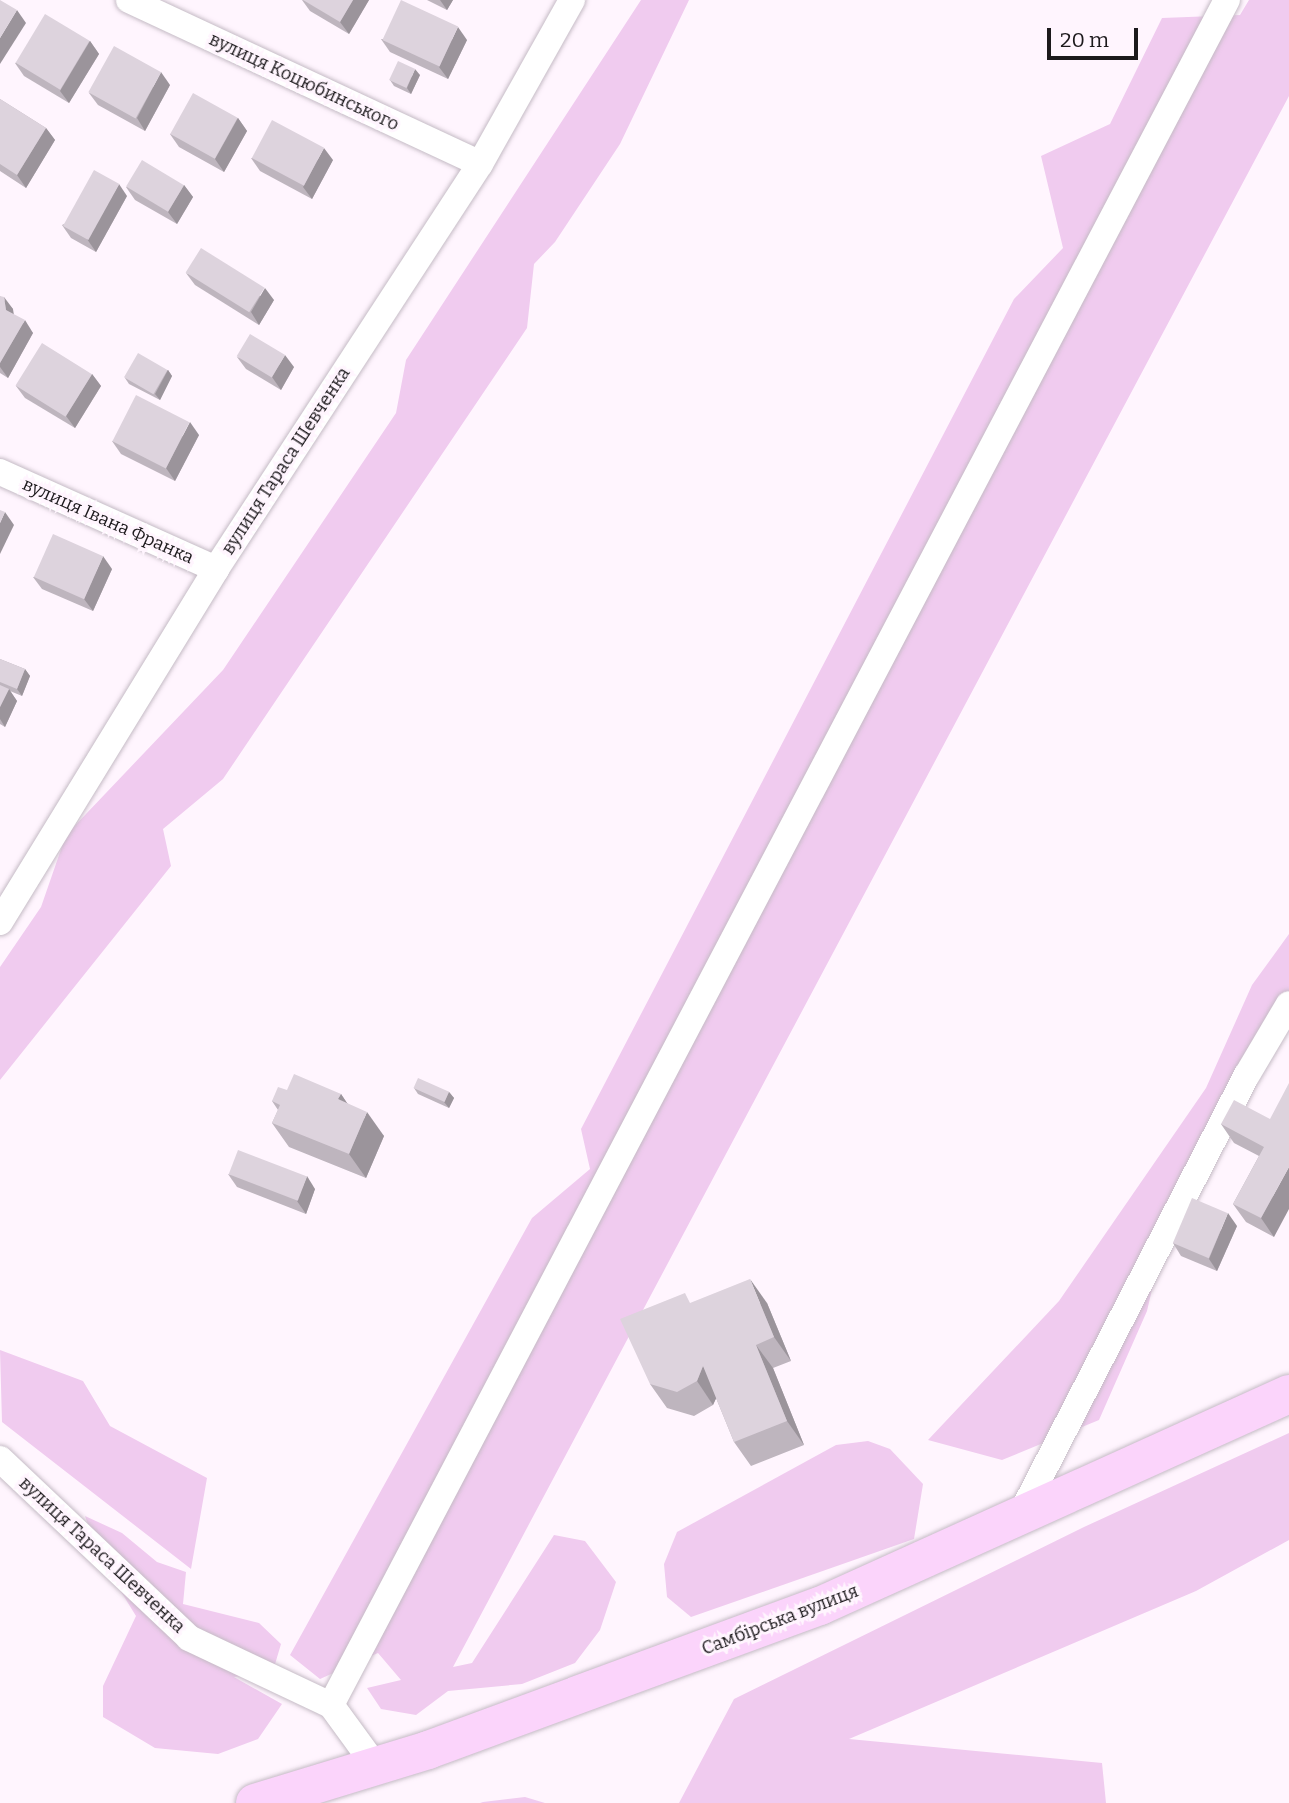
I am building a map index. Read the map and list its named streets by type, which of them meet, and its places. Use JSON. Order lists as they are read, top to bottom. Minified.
{"streets":{"main road":["Самбірська вулиця"],"street":["вулиця Коцюбинського","вулиця Тараса Шевченка","вулиця Івана Франка"]},"crossings":[["вулиця Коцюбинського","вулиця Тараса Шевченка"],["вулиця Тараса Шевченка","вулиця Івана Франка"],["вулиця Тараса Шевченка","Самбірська вулиця"]],"scale_bar":"20 m"}
